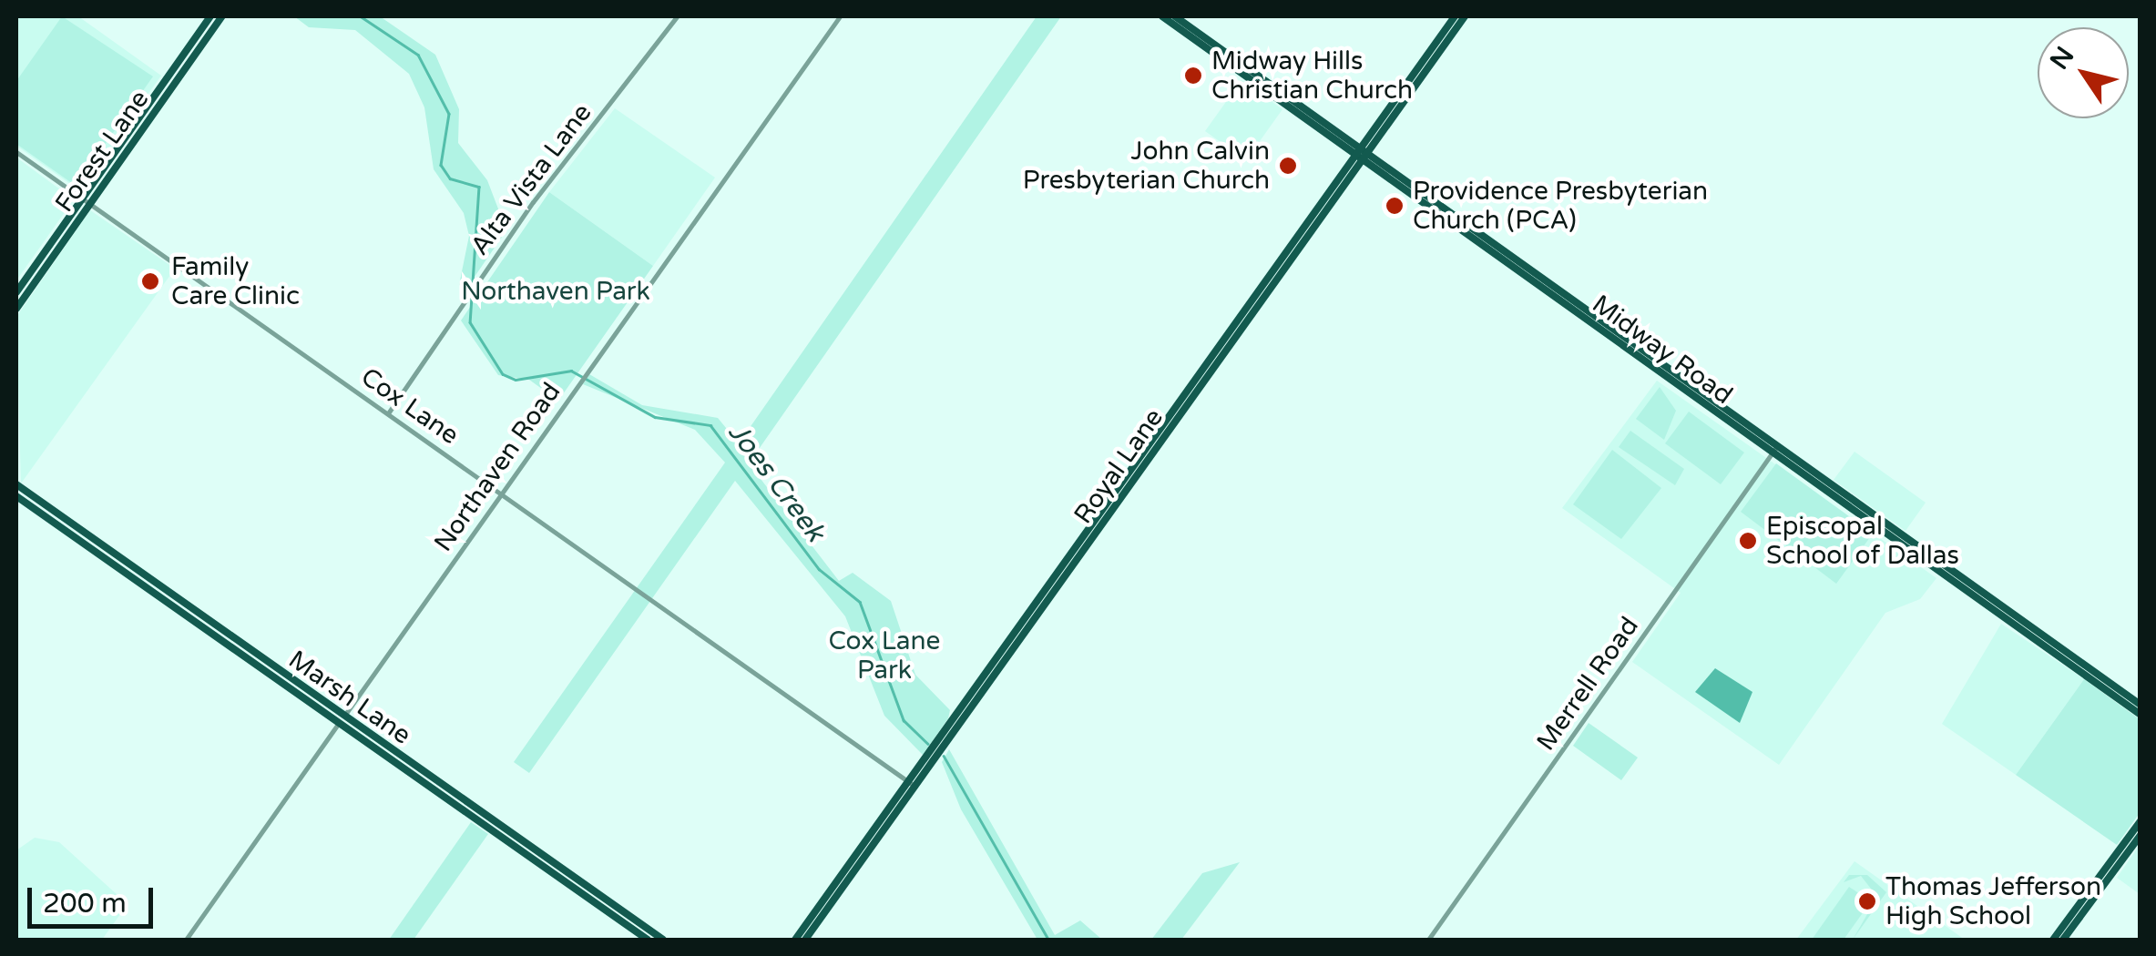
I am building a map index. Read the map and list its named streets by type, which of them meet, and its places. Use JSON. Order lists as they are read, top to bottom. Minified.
{"streets":{"main road":["Forest Lane","Midway Road","Royal Lane","Marsh Lane"],"street":["Alta Vista Lane","Cox Lane","Northaven Road","Merrell Road"]},"crossings":[["Forest Lane","Cox Lane"],["Alta Vista Lane","Cox Lane"],["Midway Road","Royal Lane"],["Midway Road","Merrell Road"],["Cox Lane","Royal Lane"],["Cox Lane","Northaven Road"],["Northaven Road","Marsh Lane"]],"water":["Joes Creek"],"parks":["Northaven Park","Cox Lane Park"],"places":["Midway Hills Christian Church","John Calvin Presbyterian Church","Providence Presbyterian Church (PCA)","Family Care Clinic","Episcopal School of Dallas","Thomas Jefferson High School"],"scale_bar":"200 m","north":"top left"}
